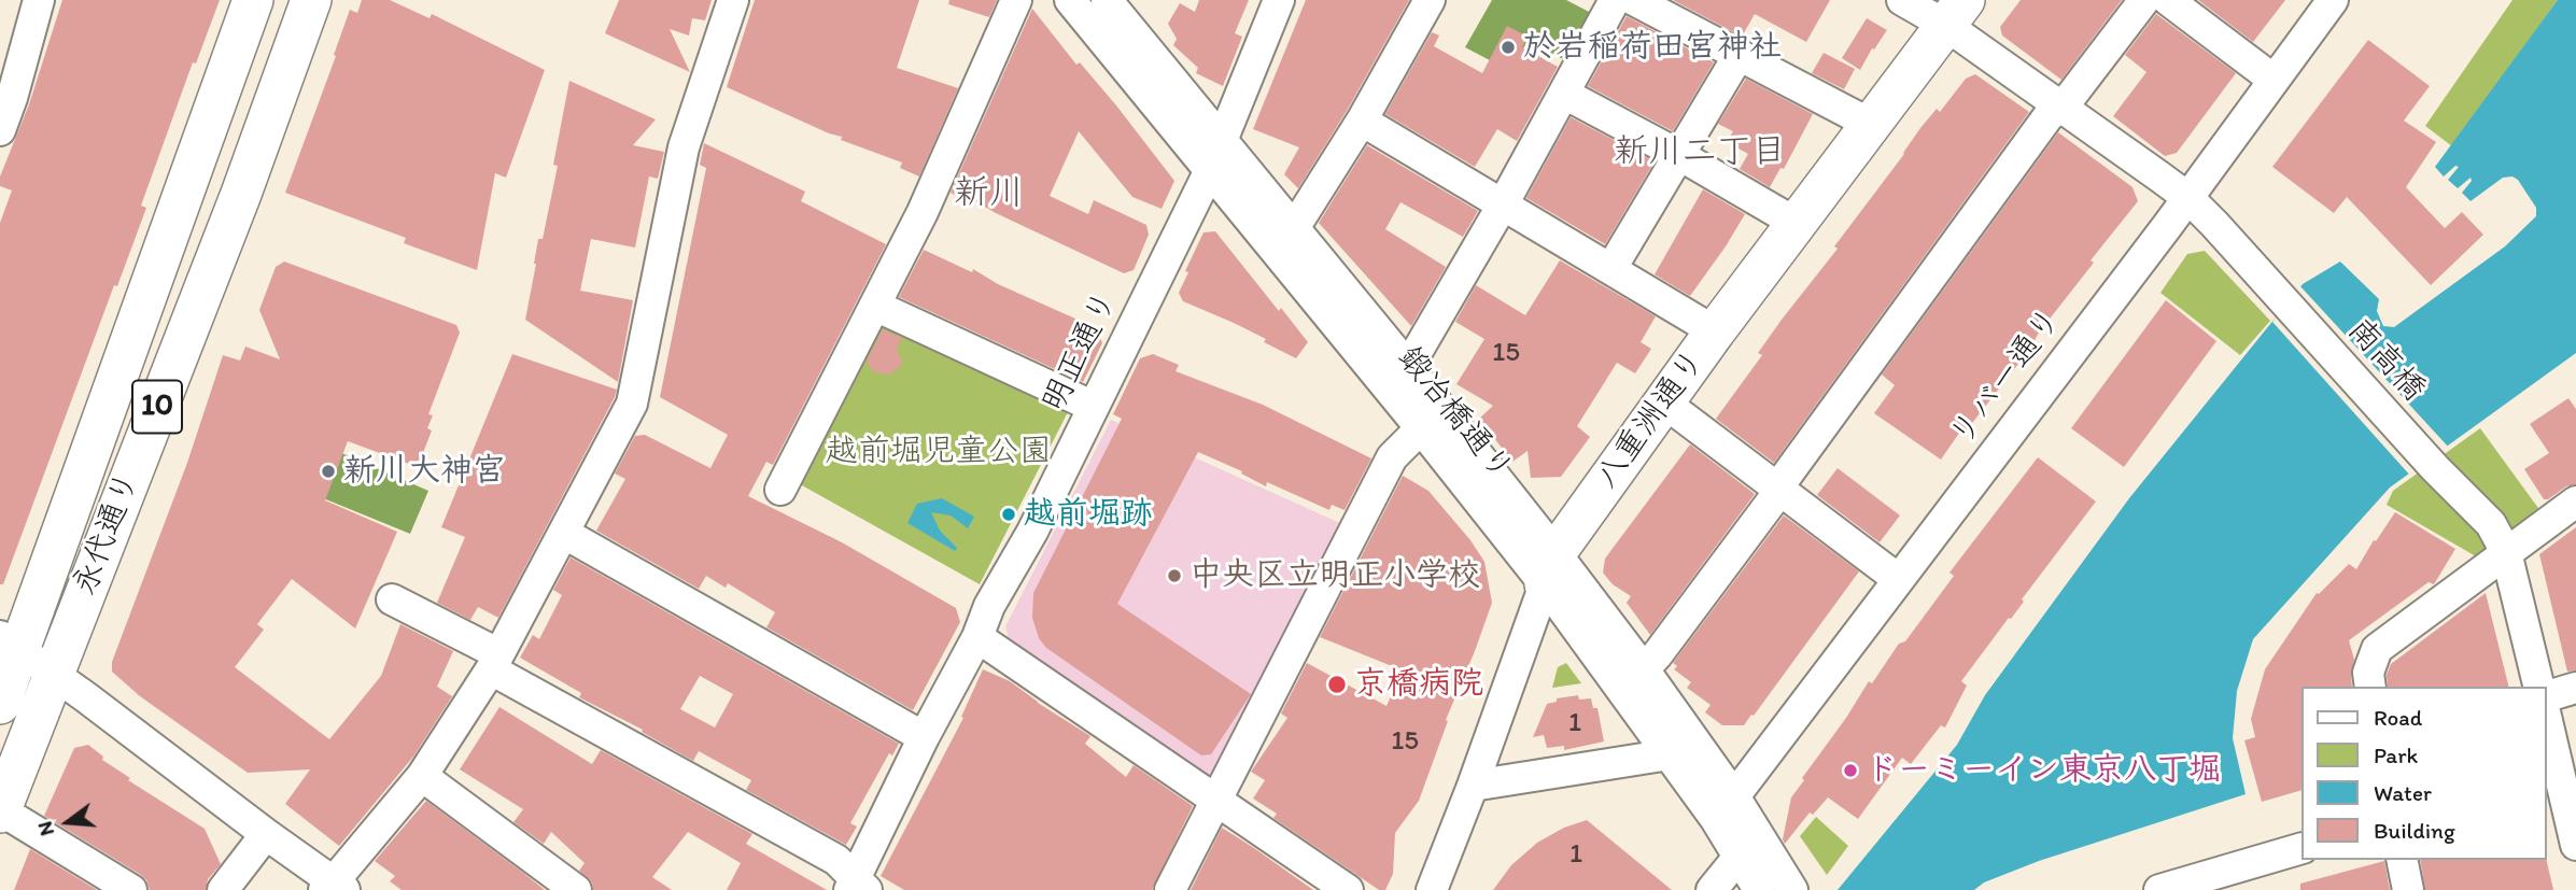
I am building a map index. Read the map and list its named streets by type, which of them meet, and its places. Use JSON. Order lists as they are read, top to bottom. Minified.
{"streets":{"main road":["10","八重洲通り","永代通り"],"street":["明正通り","南高橋","リバー通り","鍛冶橋通り"]},"crossings":[["明正通り","鍛冶橋通り"],["南高橋","リバー通り"],["南高橋","八重洲通り"],["リバー通り","鍛冶橋通り"],["鍛冶橋通り","八重洲通り"]],"districts":["新川二丁目","新川"],"parks":["越前堀児童公園"],"places":["於岩稲荷田宮神社","新川大神宮","越前堀跡","中央区立明正小学校","京橋病院","ドーミーイン東京八丁堀"],"house_numbers":["15","1","15","1"],"legend":["Road","Park","Water","Building"],"north":"left"}
